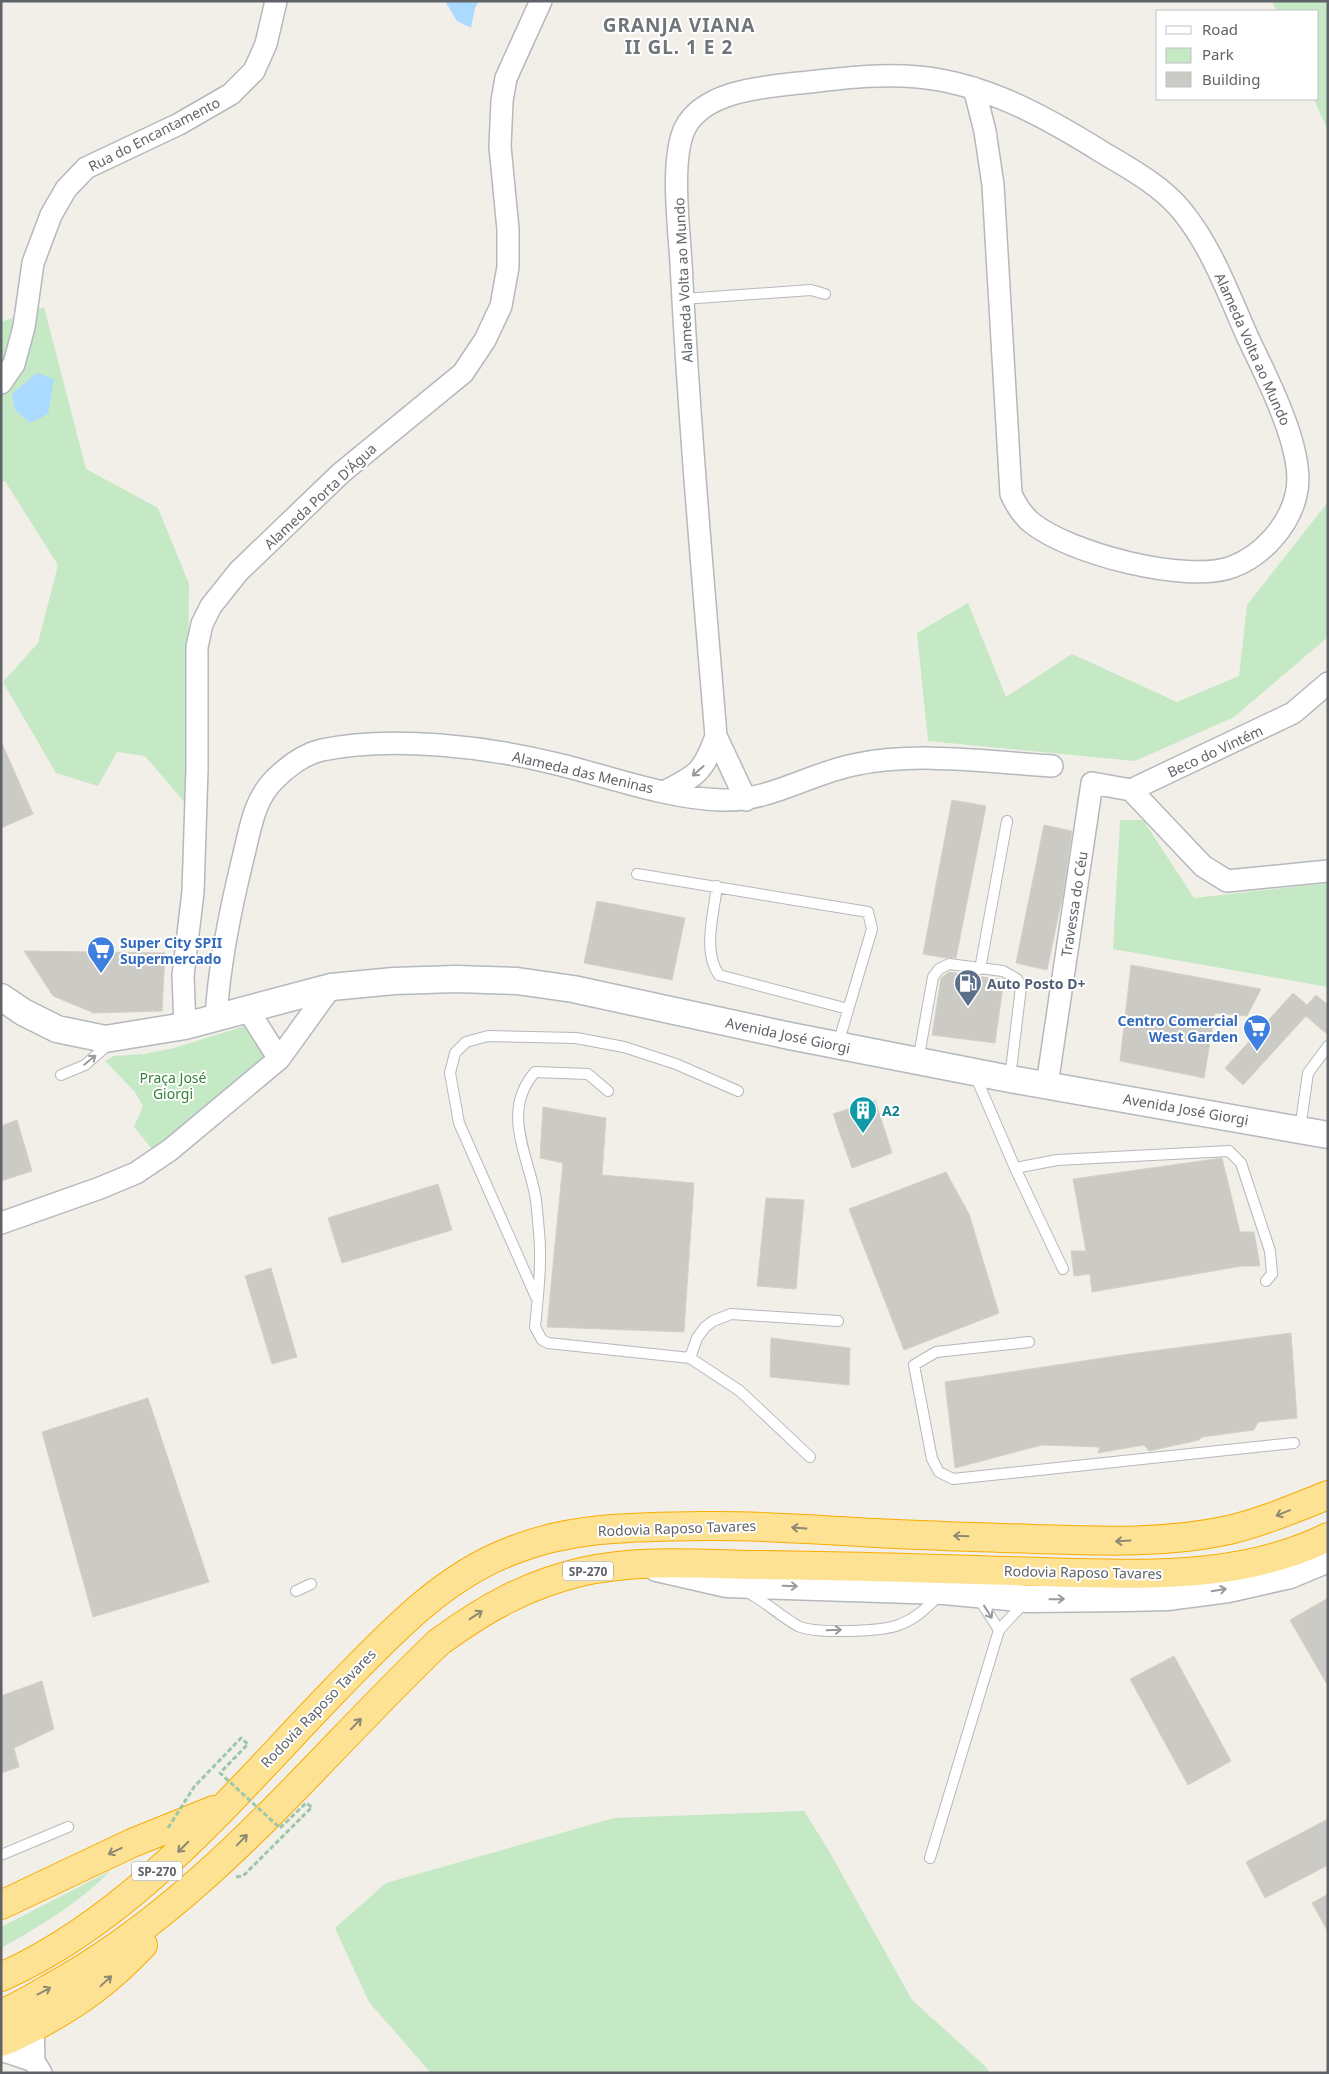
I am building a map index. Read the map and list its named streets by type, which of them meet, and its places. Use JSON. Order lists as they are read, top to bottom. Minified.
{"streets":{"highway":["Rodovia Raposo Tavares","SP-270"],"street":["Rua do Encantamento","Alameda Volta ao Mundo","Alameda Porta D'Água","Beco do Vintém","Alameda das Meninas","Travessa do Céu","Avenida José Giorgi"]},"crossings":[["Alameda Volta ao Mundo","Alameda das Meninas"],["Alameda Porta D'Água","Avenida José Giorgi"],["Beco do Vintém","Travessa do Céu"],["Alameda das Meninas","Avenida José Giorgi"],["Travessa do Céu","Avenida José Giorgi"]],"districts":["GRANJA VIANA II GL. 1 E 2"],"parks":["Praça José Giorgi"],"places":{"supermarket":["Super City SPII Supermercado","Centro Comercial West Garden"],"fuel station":["Auto Posto D+"],"building":["A2"]},"legend":["Road","Park","Building"]}
